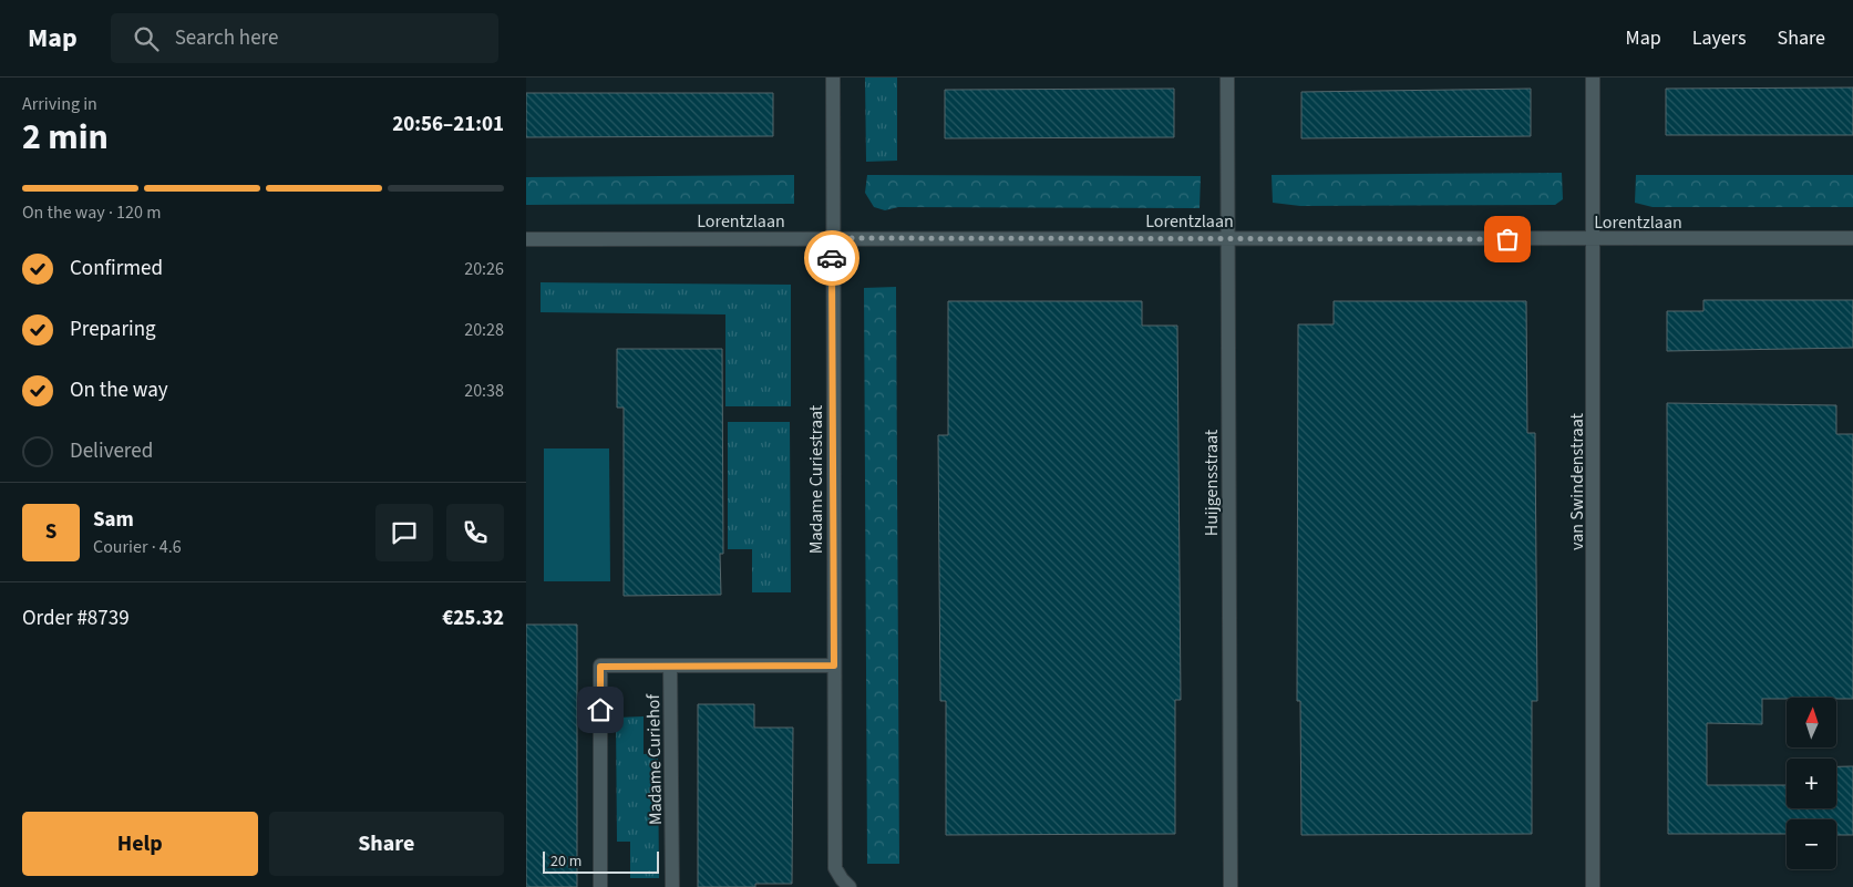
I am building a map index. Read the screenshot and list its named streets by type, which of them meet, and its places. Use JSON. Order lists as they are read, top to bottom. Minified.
{"streets":{"street":["Lorentzlaan","Madame Curiestraat","van Swindenstraat","Huijgensstraat","Madame Curiehof"]},"crossings":[["Lorentzlaan","Madame Curiestraat"],["Lorentzlaan","van Swindenstraat"],["Lorentzlaan","Huijgensstraat"]],"scale_bar":"20 m","north":"top","page":{"header":"Map","search":"Search here","nav":["Map","Layers","Share"],"heading":["2 min","Arriving in","20:56–21:01"],"panel":["Sam","Courier · 4.6","Order #8739","€25.32"],"bar":"On the way · 120 m","list":[["Confirmed","20:26"],["Preparing","20:28"],["On the way","20:38"],"Delivered"],"round":"S","map_buttons":["+","−"],"buttons":["Help","Share"],"scale":"20 m"}}
